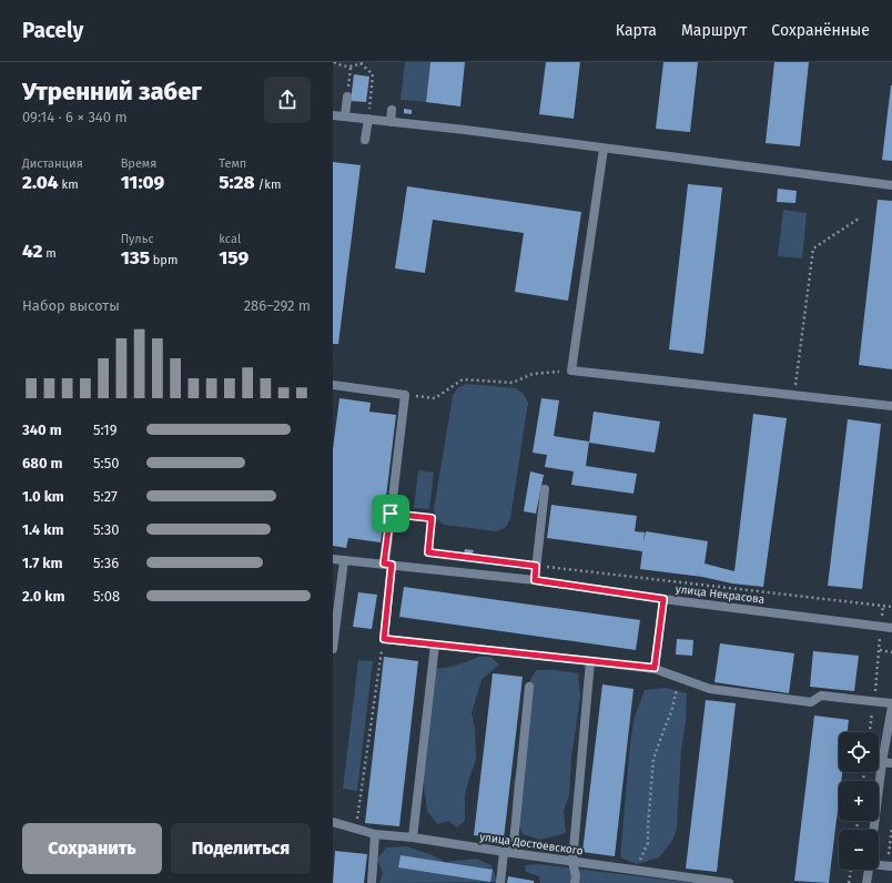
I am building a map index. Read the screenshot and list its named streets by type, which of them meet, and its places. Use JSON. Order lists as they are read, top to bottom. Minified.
{"streets":{"street":["улица Некрасова","улица Достоевского"]},"page":{"header":"Pacely","nav":["Карта","Маршрут","Сохранённые"],"heading":["Утренний забег","09:14 · 6 × 340 m"],"stats":[["Дистанция","2.04 km"],["Время","11:09"],["Темп","5:28 /km"],["42 m"],["Пульс","135 bpm"],["kcal","159"]],"chart":["Набор высоты","286–292 m"],"list":[{"name":"340 m","note":"5:19"},{"name":"680 m","note":"5:50"},{"name":"1.0 km","note":"5:27"},{"name":"1.4 km","note":"5:30"},{"name":"1.7 km","note":"5:36"},{"name":"2.0 km","note":"5:08"}],"map_buttons":["+","−"],"buttons":["Сохранить","Поделиться"]}}
